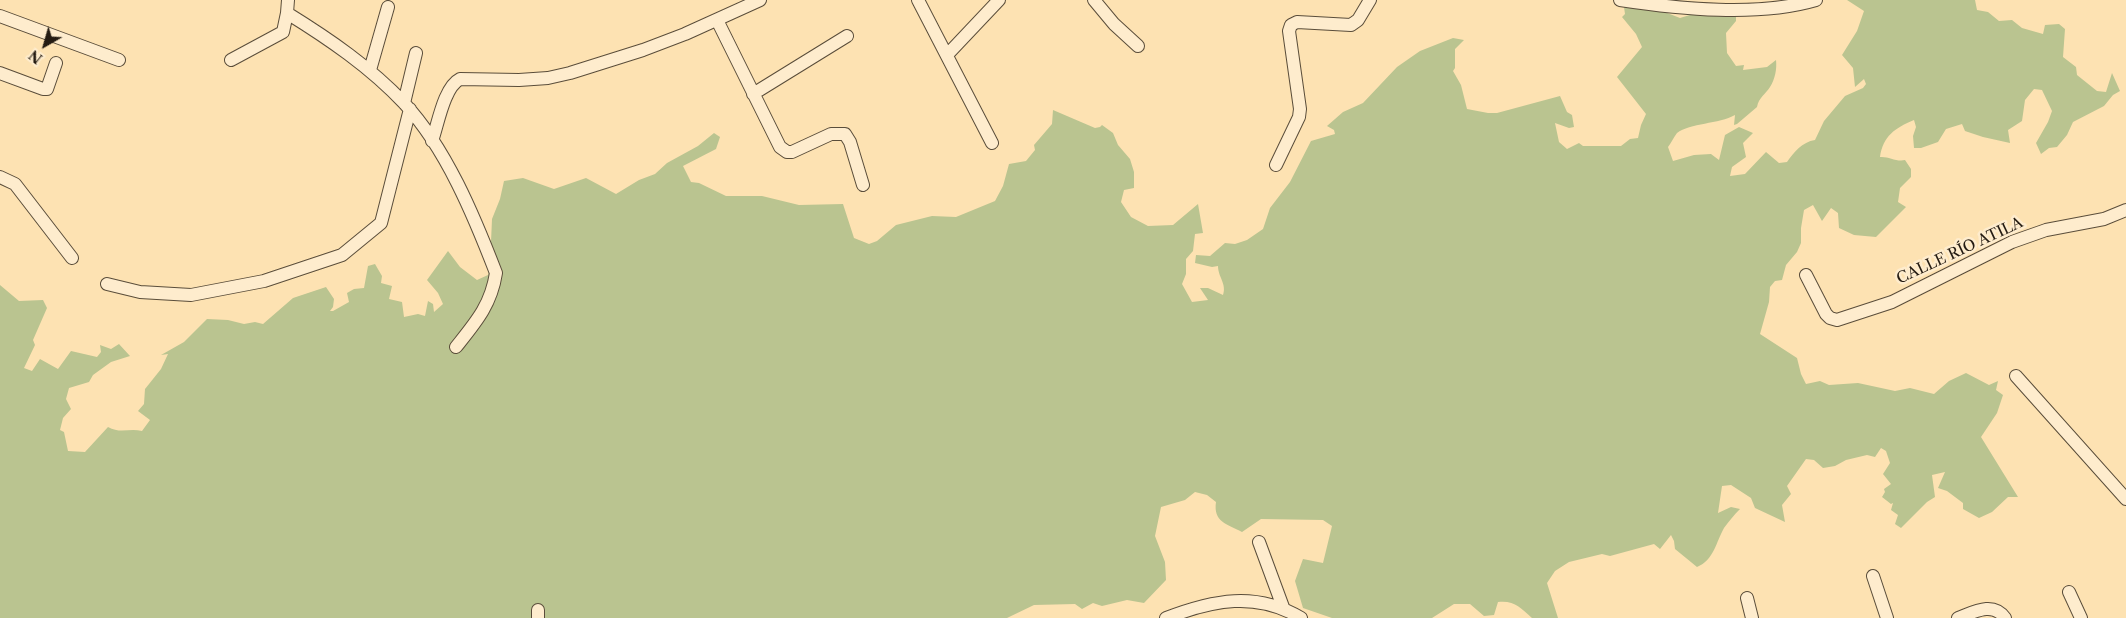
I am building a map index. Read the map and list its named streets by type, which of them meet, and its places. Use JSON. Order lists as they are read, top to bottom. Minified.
{"streets":{"street":["CALLE RÍO ATILA"]},"north":"bottom left"}
